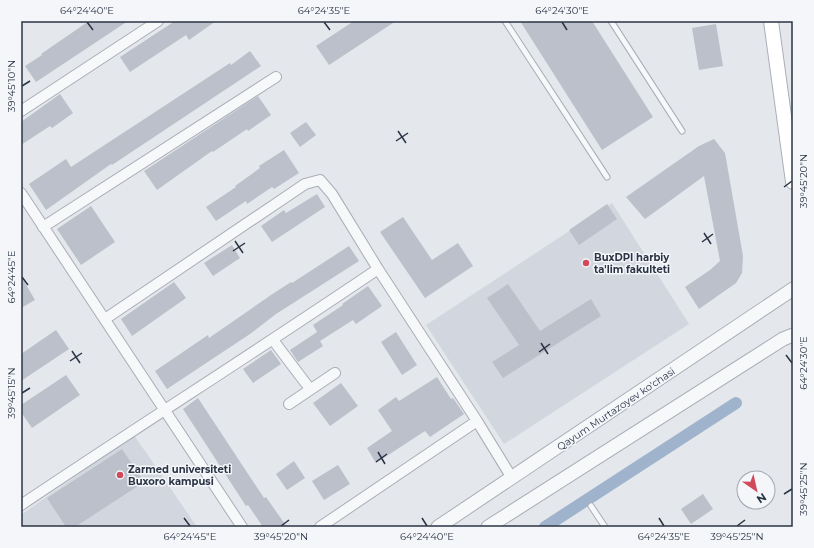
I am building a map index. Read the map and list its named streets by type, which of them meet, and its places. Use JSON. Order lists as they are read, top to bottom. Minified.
{"streets":{"street":["Qayum Murtazoyev ko'chasi"]},"places":["BuxDPI harbiy ta'lim fakulteti","Zarmed universiteti Buxoro kampusi"],"north":"bottom right","coordinates":["64°24'40\"E","64°24'35\"E","64°24'30\"E","39°45'10\"N","39°45'20\"N","64°24'45\"E","39°45'15\"N","39°45'25\"N"]}
